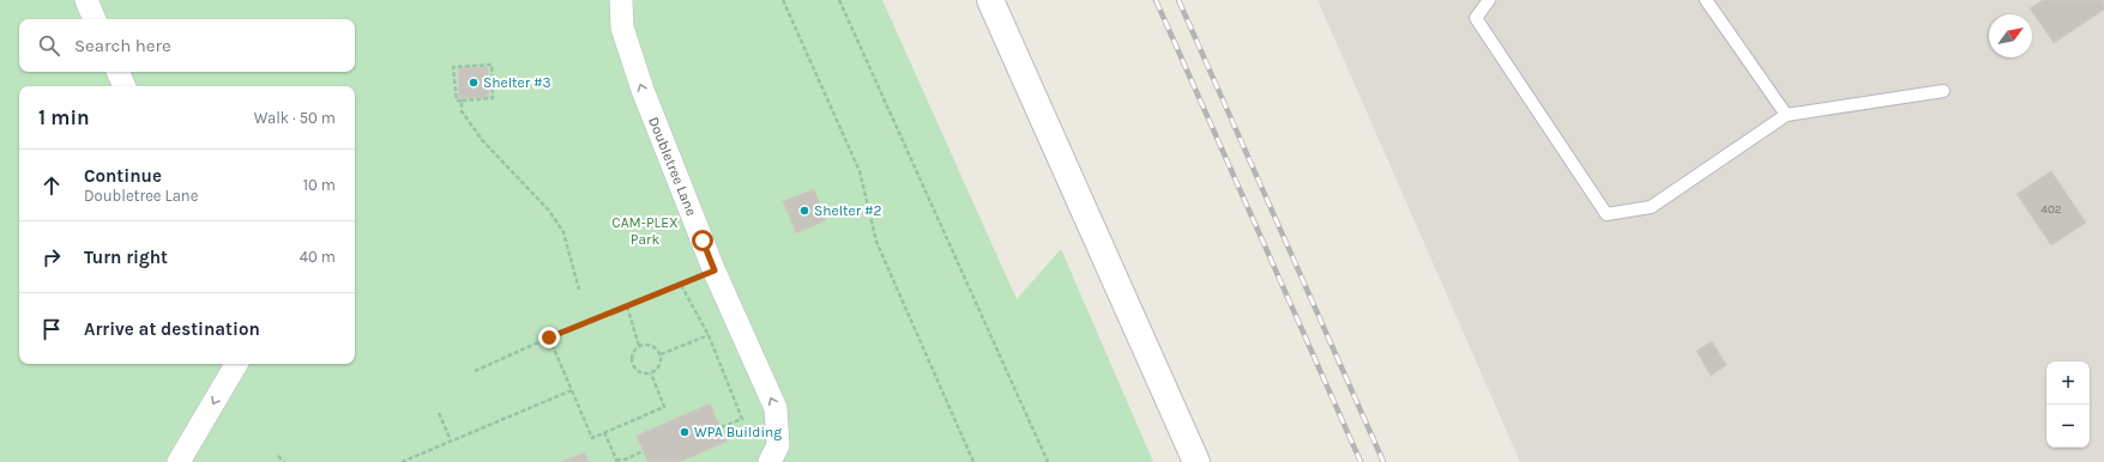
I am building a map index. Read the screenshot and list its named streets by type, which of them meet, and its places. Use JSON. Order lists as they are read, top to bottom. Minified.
{"streets":{"street":["Doubletree Lane"]},"one_way":["Doubletree Lane"],"parks":["CAM-PLEX Park"],"places":["Shelter #3","Shelter #2","WPA Building"],"house_numbers":["402"],"north":"top right","page":{"search":"Search here","heading":["1 min","Walk · 50 m"],"list":[["Continue","Doubletree Lane","10 m"],["Turn right","40 m"],"Arrive at destination"],"map_buttons":["+","−"]}}
